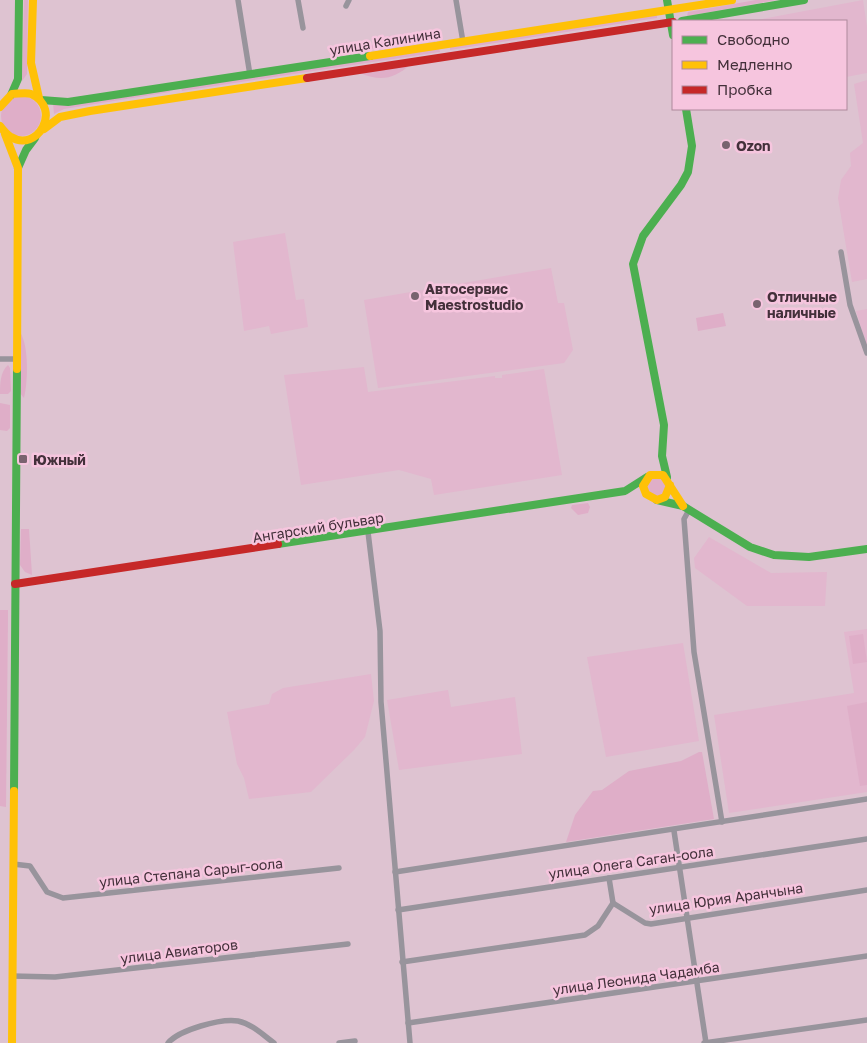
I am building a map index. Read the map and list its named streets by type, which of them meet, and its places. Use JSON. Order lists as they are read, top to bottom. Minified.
{"streets":{"main road":["улица Калинина","Ангарский бульвар"],"street":["улица Олега Саган-оола","улица Степана Сарыг-оола","улица Юрия Аранчына","улица Авиаторов","улица Леонида Чадамба"]},"places":{"other":["Ozon","Автосервис Maestrostudio","Отличные наличные"],"transit":["Южный"]},"legend":["Свободно","Медленно","Пробка"]}
